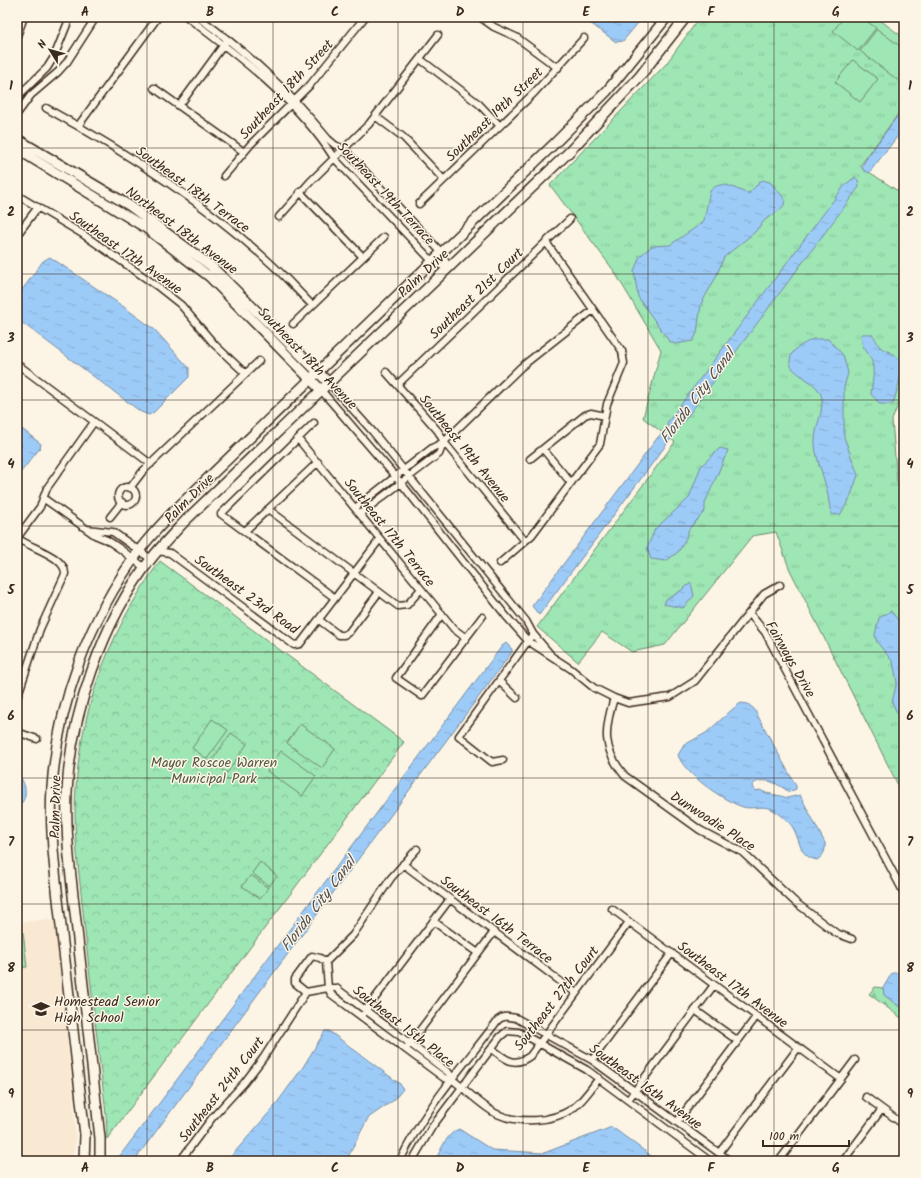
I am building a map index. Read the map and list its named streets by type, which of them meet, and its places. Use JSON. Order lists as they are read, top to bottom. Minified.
{"streets":{"main road":["Northeast 18th Avenue","Palm Drive","Southeast 18th Avenue"],"street":["Southeast 18th Street","Southeast 19th Street","Southeast 18th Terrace","Southeast 19th Terrace","Southeast 17th Avenue","Southeast 21st Court","Southeast 19th Avenue","Southeast 17th Terrace","Southeast 23rd Road","Fairways Drive","Dunwoodie Place","Southeast 16th Terrace","Southeast 27th Court","Southeast 15th Place","Southeast 16th Avenue","Southeast 24th Court"]},"crossings":[["Southeast 18th Street","Southeast 19th Terrace"],["Southeast 19th Terrace","Palm Drive"],["Northeast 18th Avenue","Palm Drive"],["Northeast 18th Avenue","Southeast 18th Avenue"],["Southeast 17th Avenue","Southeast 27th Court"],["Palm Drive","Southeast 18th Avenue"],["Palm Drive","Southeast 23rd Road"],["Southeast 21st Court","Southeast 19th Avenue"],["Southeast 18th Avenue","Fairways Drive"],["Southeast 17th Terrace","Southeast 23rd Road"],["Fairways Drive","Dunwoodie Place"],["Southeast 16th Terrace","Southeast 27th Court"],["Southeast 27th Court","Southeast 16th Avenue"],["Southeast 15th Place","Southeast 16th Avenue"],["Southeast 15th Place","Southeast 24th Court"]],"water":["Florida City Canal"],"parks":["Mayor Roscoe Warren Municipal Park"],"places":{"school or university":["Homestead Senior High School"]},"scale_bar":"100 m","north":"top left","grid":{"columns":["A","B","C","D","E","F","G"],"rows":["1","2","3","4","5","6","7","8","9"]}}
